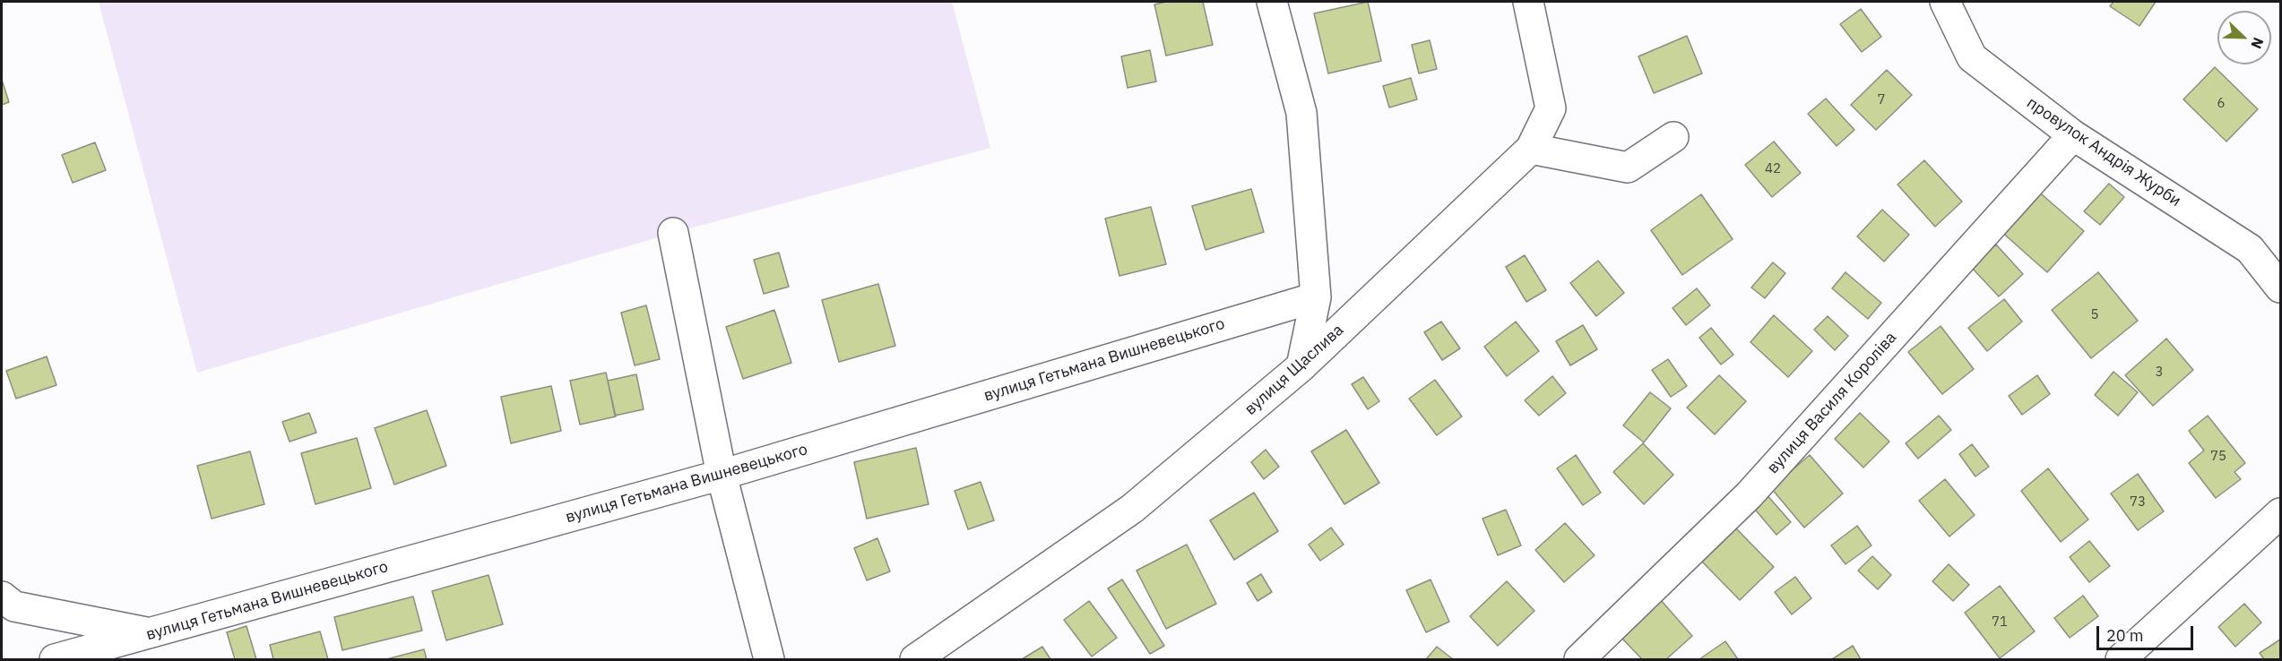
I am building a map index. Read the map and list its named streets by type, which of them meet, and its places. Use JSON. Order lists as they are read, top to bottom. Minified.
{"streets":{"street":["провулок Андрія Журби","вулиця Гетьмана Вишневецького","вулиця Щаслива","вулиця Василя Короліва"]},"crossings":[["провулок Андрія Журби","вулиця Василя Короліва"]],"house_numbers":["7","6","42","5","3","75","73","71"],"scale_bar":"20 m","north":"bottom right"}
